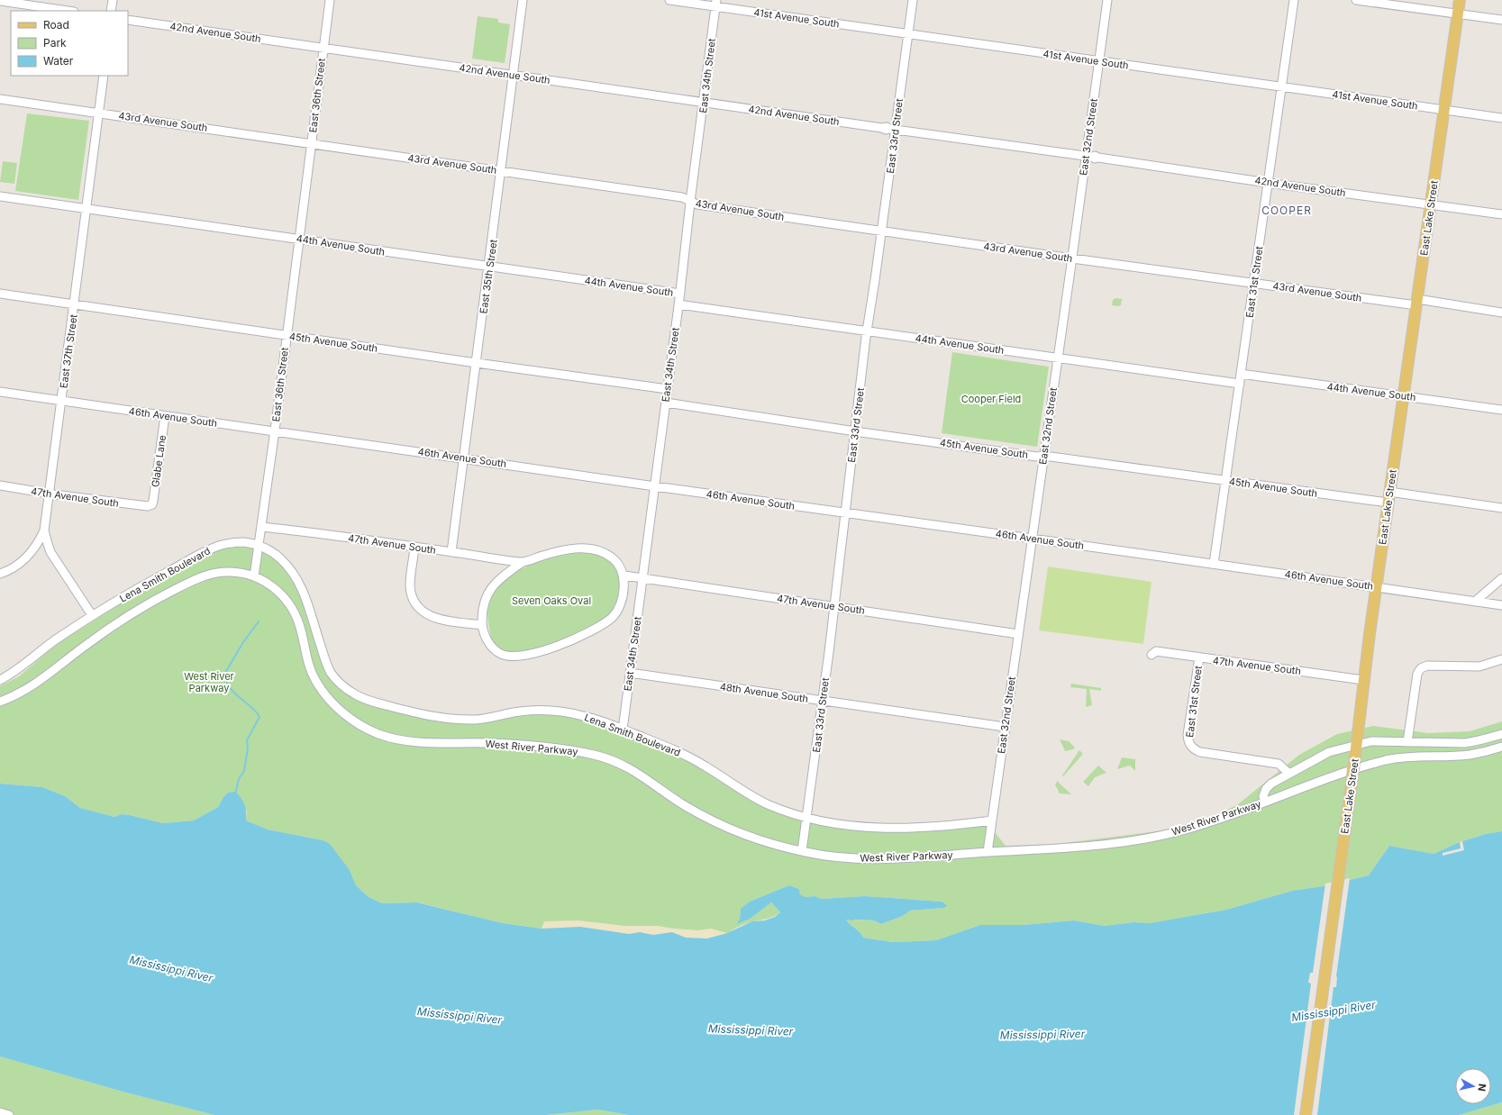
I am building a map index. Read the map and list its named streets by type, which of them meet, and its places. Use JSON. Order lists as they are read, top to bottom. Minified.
{"streets":{"main road":["East Lake Street"],"street":["41st Avenue South","42nd Avenue South","East 34th Street","East 36th Street","43rd Avenue South","East 33rd Street","East 32nd Street","44th Avenue South","East 35th Street","East 31st Street","45th Avenue South","East 37th Street","46th Avenue South","Glabe Lane","47th Avenue South","Lena Smith Boulevard","48th Avenue South","West River Parkway"]},"crossings":[["41st Avenue South","East 34th Street"],["41st Avenue South","East 33rd Street"],["41st Avenue South","East 32nd Street"],["41st Avenue South","East Lake Street"],["41st Avenue South","East 31st Street"],["42nd Avenue South","East 34th Street"],["42nd Avenue South","East 36th Street"],["42nd Avenue South","East 33rd Street"],["42nd Avenue South","East 32nd Street"],["42nd Avenue South","East Lake Street"],["42nd Avenue South","East 35th Street"],["42nd Avenue South","East 31st Street"],["East 34th Street","43rd Avenue South"],["East 34th Street","44th Avenue South"],["East 34th Street","45th Avenue South"],["East 34th Street","46th Avenue South"],["East 34th Street","47th Avenue South"],["East 34th Street","Lena Smith Boulevard"],["East 34th Street","48th Avenue South"],["East 36th Street","43rd Avenue South"],["East 36th Street","44th Avenue South"],["East 36th Street","45th Avenue South"],["East 36th Street","46th Avenue South"],["East 36th Street","47th Avenue South"],["East 36th Street","Lena Smith Boulevard"],["East 36th Street","West River Parkway"],["43rd Avenue South","East 33rd Street"],["43rd Avenue South","East 32nd Street"],["43rd Avenue South","East Lake Street"],["43rd Avenue South","East 35th Street"],["43rd Avenue South","East 31st Street"],["43rd Avenue South","East 37th Street"],["East 33rd Street","44th Avenue South"],["East 33rd Street","45th Avenue South"],["East 33rd Street","46th Avenue South"],["East 33rd Street","47th Avenue South"],["East 33rd Street","Lena Smith Boulevard"],["East 33rd Street","48th Avenue South"],["East 33rd Street","West River Parkway"],["East 32nd Street","44th Avenue South"],["East 32nd Street","45th Avenue South"],["East 32nd Street","46th Avenue South"],["East 32nd Street","47th Avenue South"],["East 32nd Street","Lena Smith Boulevard"],["East 32nd Street","48th Avenue South"],["East 32nd Street","West River Parkway"],["East Lake Street","44th Avenue South"],["East Lake Street","45th Avenue South"],["East Lake Street","46th Avenue South"],["East Lake Street","47th Avenue South"],["East Lake Street","West River Parkway"],["44th Avenue South","East 35th Street"],["44th Avenue South","East 31st Street"],["44th Avenue South","East 37th Street"],["East 35th Street","45th Avenue South"],["East 35th Street","46th Avenue South"],["East 35th Street","47th Avenue South"],["East 31st Street","45th Avenue South"],["East 31st Street","46th Avenue South"],["East 31st Street","47th Avenue South"],["East 31st Street","West River Parkway"],["45th Avenue South","East 37th Street"],["East 37th Street","46th Avenue South"],["East 37th Street","47th Avenue South"],["East 37th Street","Lena Smith Boulevard"],["46th Avenue South","Glabe Lane"],["Glabe Lane","47th Avenue South"]],"districts":["COOPER"],"water":["Mississippi River"],"parks":["Cooper Field","Seven Oaks Oval","West River Parkway"],"legend":["Road","Park","Water"],"north":"right"}
